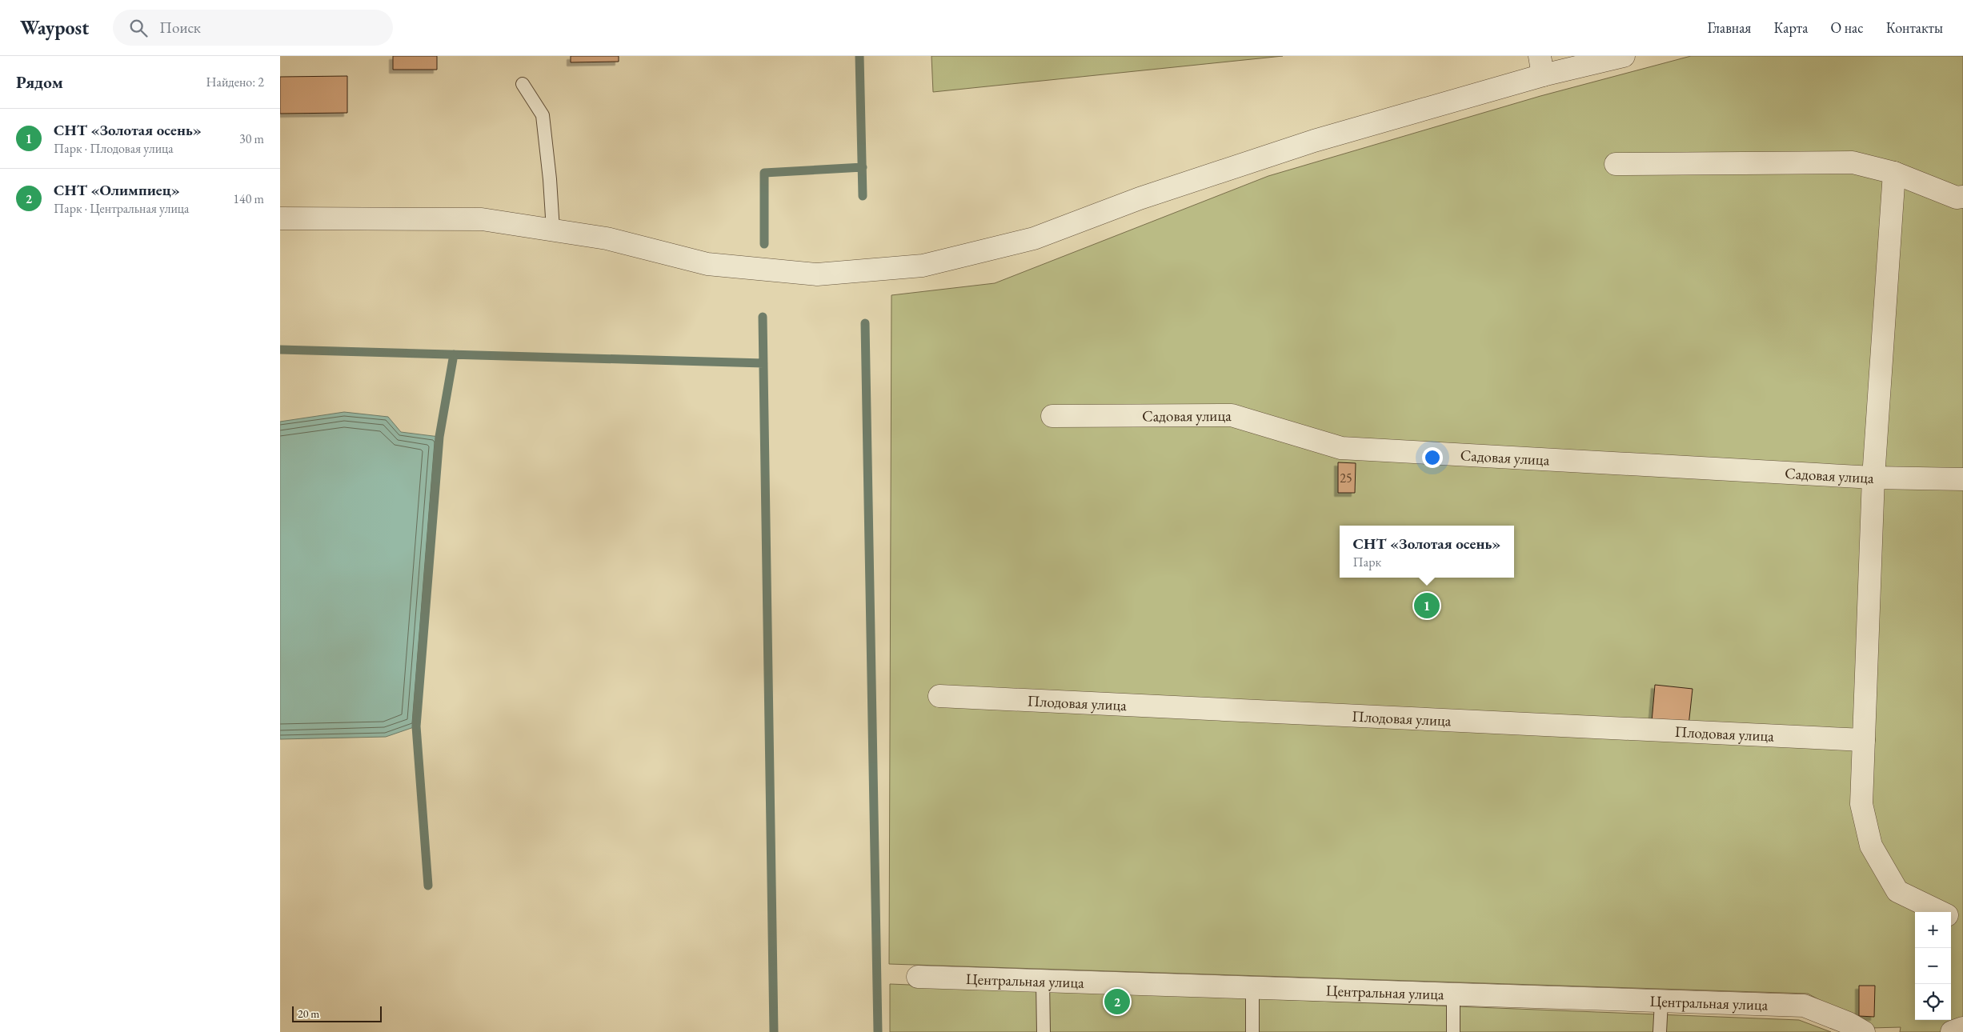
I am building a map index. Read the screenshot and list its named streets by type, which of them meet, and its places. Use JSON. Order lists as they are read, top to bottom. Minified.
{"streets":{"street":["Садовая улица","Плодовая улица","Центральная улица"]},"house_numbers":["25"],"scale_bar":"20 m","page":{"header":"Waypost","search":"Поиск","nav":["Главная","Карта","О нас","Контакты"],"heading":["Рядом","Найдено: 2"],"list":[{"mark":"1","name":"СНТ «Золотая осень»","note":"Парк · Плодовая улица","value":"30 m"},{"mark":"2","name":"СНТ «Олимпиец»","note":"Парк · Центральная улица","value":"140 m"}],"popup":["СНТ «Золотая осень»","Парк"],"pins":["1","2"],"map_buttons":["+","−"],"scale":"20 m"}}
